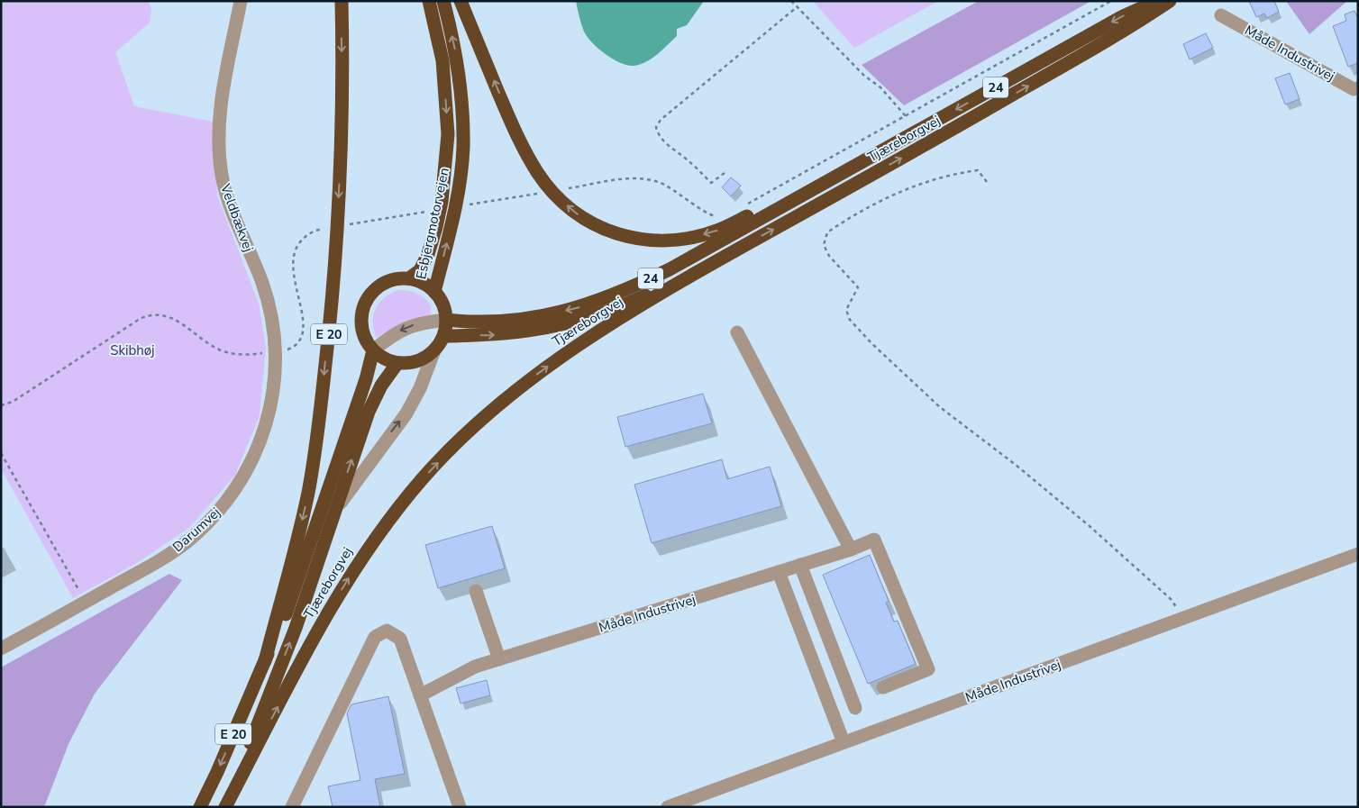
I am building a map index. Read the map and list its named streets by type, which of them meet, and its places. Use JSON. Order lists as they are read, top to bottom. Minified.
{"streets":{"highway":["24","Tjæreborgvej","Esbjergmotorvejen","E 20"],"street":["Måde Industrivej","Veldbækvej","Darumvej"]},"crossings":[["24","Tjæreborgvej"],["Tjæreborgvej","E 20"],["Veldbækvej","Darumvej"],["Esbjergmotorvejen","E 20"]],"parks":["Skibhøj"]}
